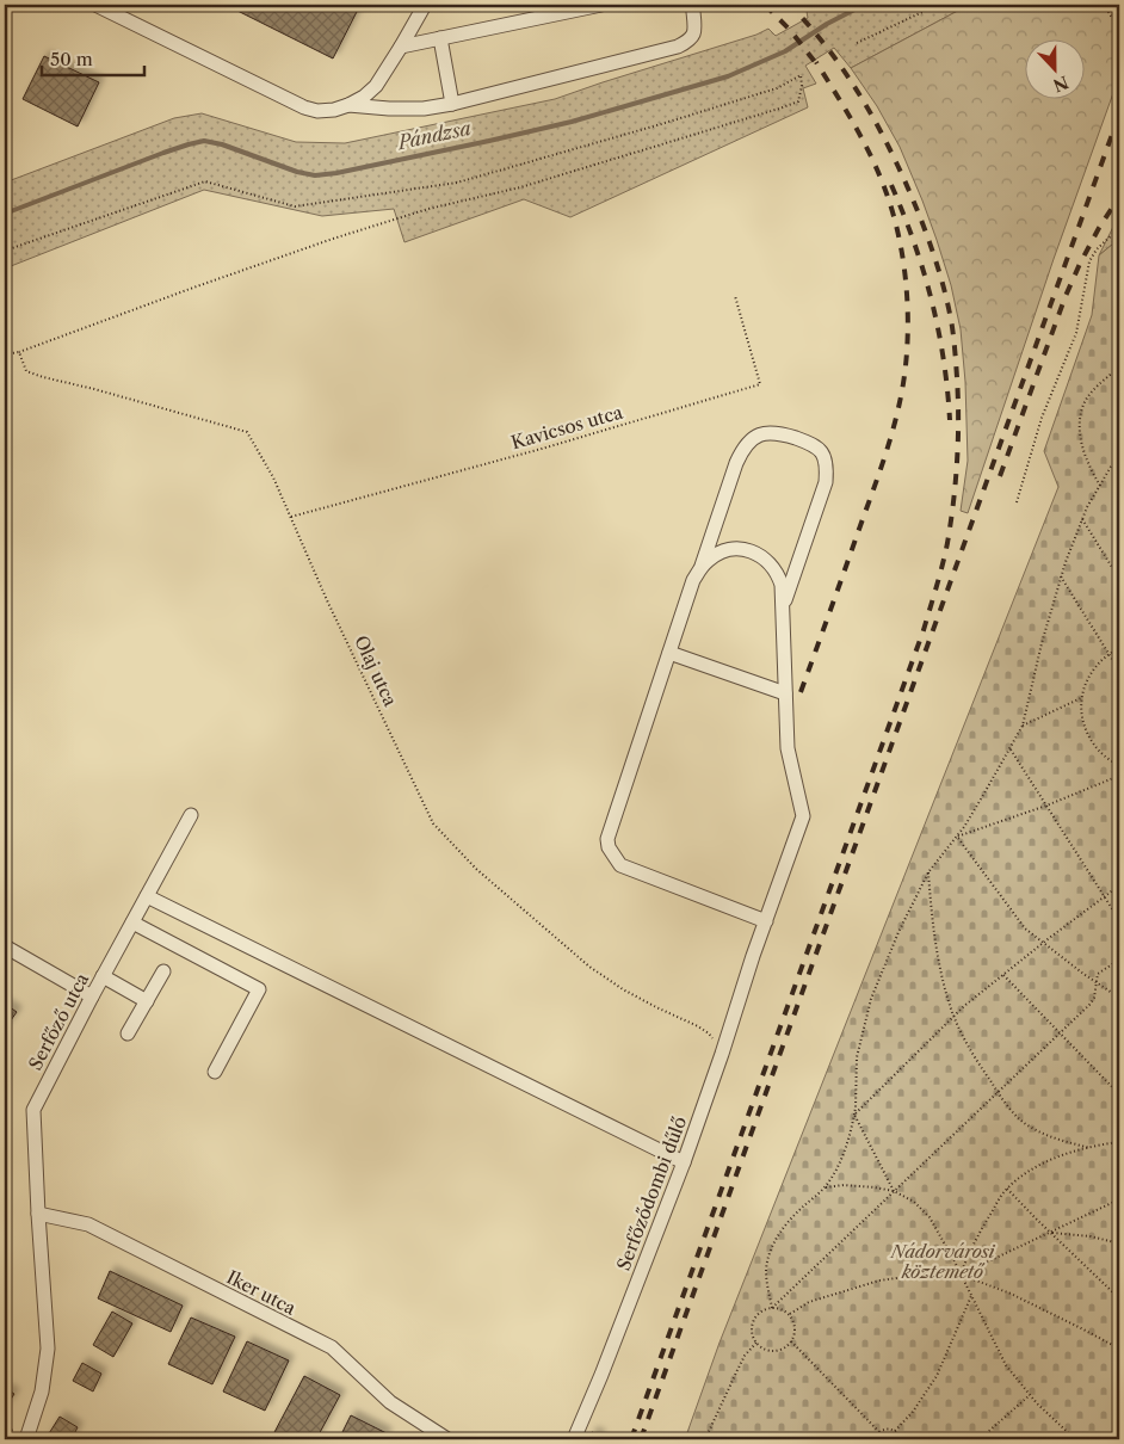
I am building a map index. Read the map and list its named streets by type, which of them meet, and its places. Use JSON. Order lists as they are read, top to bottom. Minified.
{"streets":{"street":["Serfőző utca","Serfőződombi dűlő","Iker utca"],"path":["Kavicsos utca","Olaj utca"]},"crossings":[["Kavicsos utca","Olaj utca"],["Olaj utca","Serfőződombi dűlő"],["Serfőző utca","Iker utca"]],"water":["Pándzsa"],"parks":["Nádorvárosi köztemető"],"scale_bar":"50 m","north":"bottom"}
